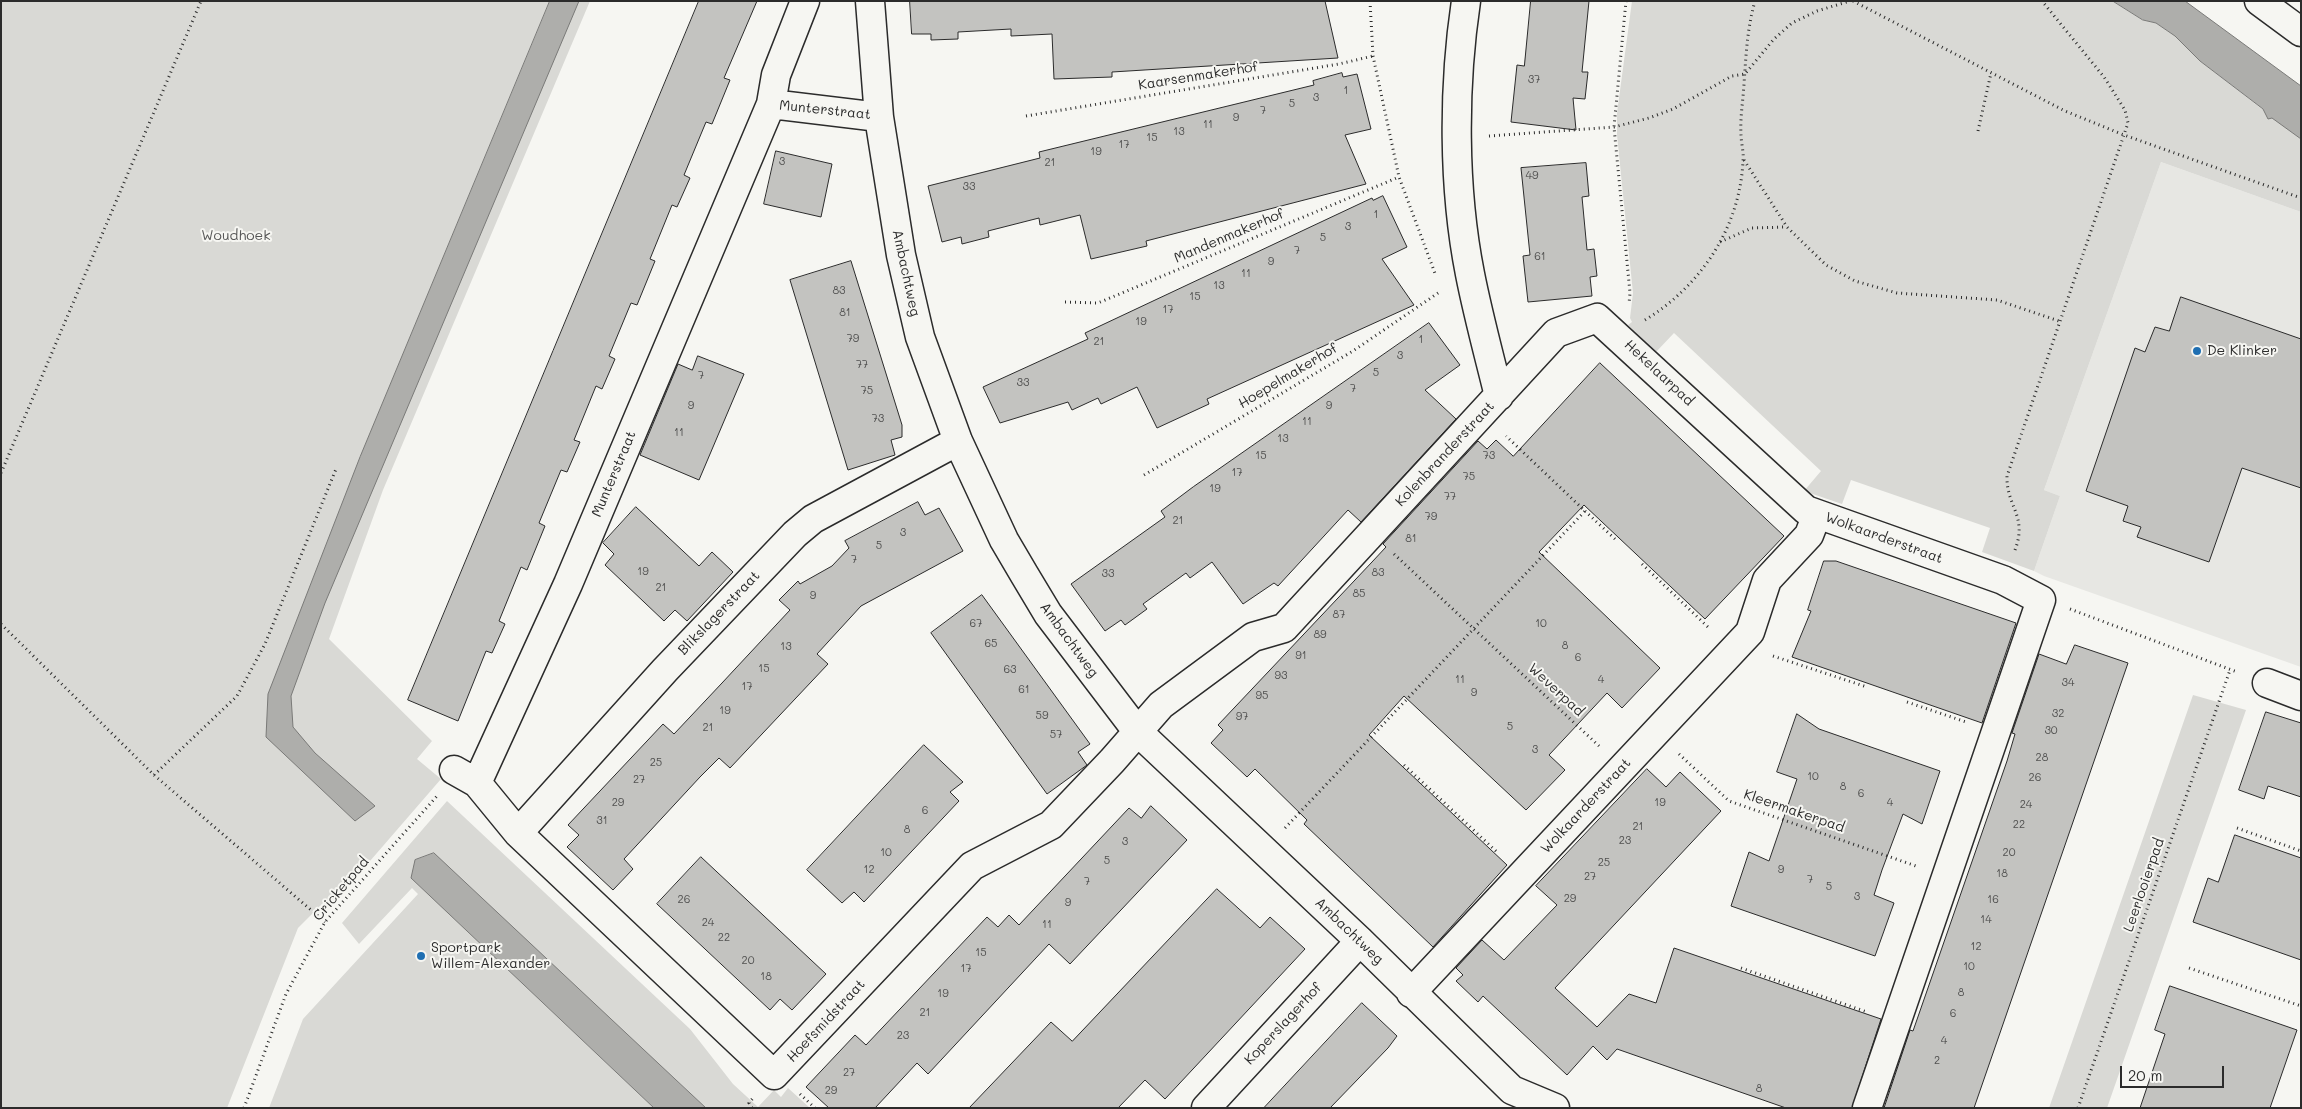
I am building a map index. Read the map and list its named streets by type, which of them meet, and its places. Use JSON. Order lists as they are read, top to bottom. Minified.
{"streets":{"street":["Munterstraat","Ambachtweg","Hekelaarpad","Kolenbranderstraat","Wolkaarderstraat","Blikslagerstraat","Hoefsmidstraat","Koperslagerhof"],"path":["Kaarsenmakerhof","Mandenmakerhof","Hoepelmakerhof","Weverpad","Kleermakerpad","Leerlooierpad","Cricketpad"]},"crossings":[["Munterstraat","Ambachtweg"],["Munterstraat","Cricketpad"],["Mandenmakerhof","Hoepelmakerhof"],["Ambachtweg","Kolenbranderstraat"],["Ambachtweg","Wolkaarderstraat"],["Ambachtweg","Blikslagerstraat"],["Ambachtweg","Hoefsmidstraat"],["Ambachtweg","Koperslagerhof"],["Hekelaarpad","Kolenbranderstraat"],["Hekelaarpad","Wolkaarderstraat"],["Kolenbranderstraat","Weverpad"],["Kolenbranderstraat","Hoefsmidstraat"],["Wolkaarderstraat","Weverpad"],["Wolkaarderstraat","Kleermakerpad"],["Blikslagerstraat","Hoefsmidstraat"]],"parks":["Woudhoek"],"places":["De Klinker","Sportpark Willem-Alexander"],"house_numbers":["37","1","3","5","7","9","11","13","15","17","19","3","21","49","33","1","3","5","7","61","9","11","13","83","15","17","81","19","79","1","21","3","77","5","7","33","7","75","9","9","73","11","11","13","15","73","17","75","19","77","79","21","3","81","5","7","19","83","33","21","85","9","87","67","10","89","65","8","13","91","6","15","63","93","11","4","34","17","61","9","95","19","32","59","97","5","21","30","57","3","28","25","10","26","27","8","6","29","19","4","24","6","31","22","21","8","23","3","10","20","5","25","12","9","18","27","7","7","5","3","29","26","16","9","14","24","11","22","12","15","20","10","17","18","8","19","21","6","23","4","2","27","8","29"],"scale_bar":"20 m"}
